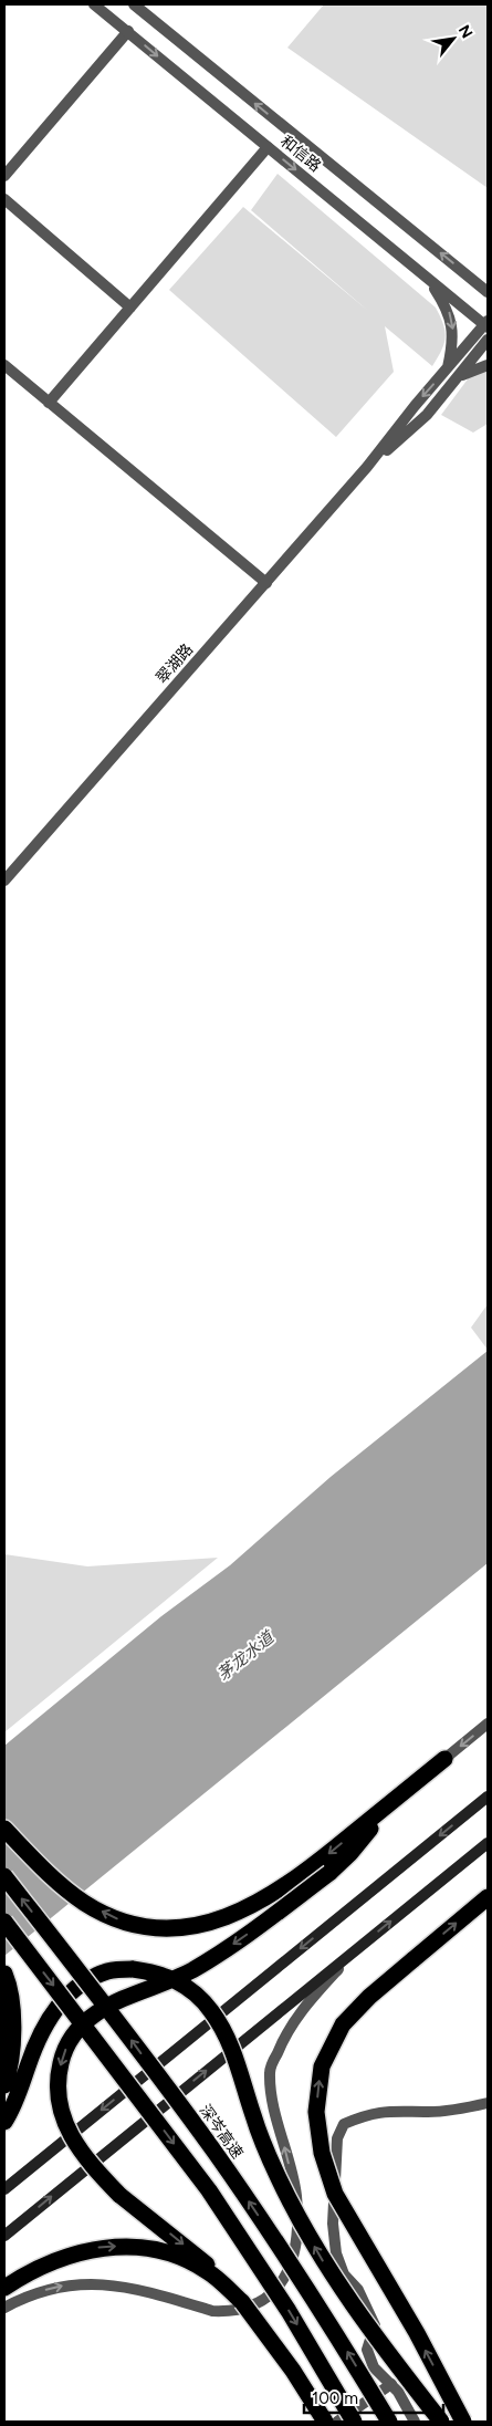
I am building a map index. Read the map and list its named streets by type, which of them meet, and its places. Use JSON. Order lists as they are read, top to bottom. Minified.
{"streets":{"highway":["深岑高速"],"street":["和信路","翠湖路"]},"crossings":[["和信路","翠湖路"]],"water":["茅龙水道"],"scale_bar":"100 m","north":"top right"}
